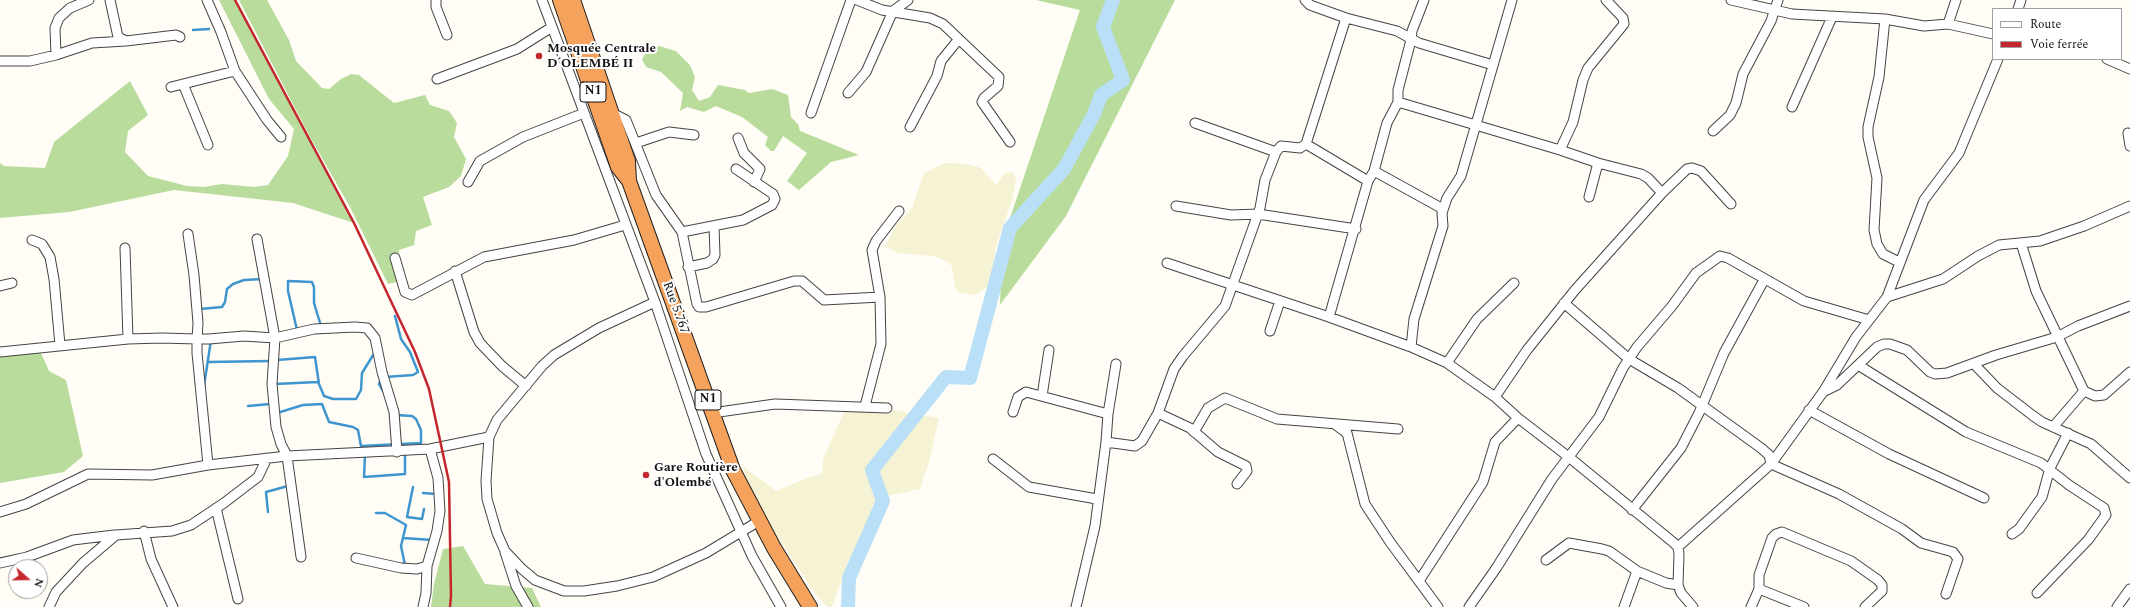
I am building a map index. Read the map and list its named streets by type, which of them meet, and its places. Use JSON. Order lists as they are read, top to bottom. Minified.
{"streets":{"highway":["N1","Rue 5.767"]},"crossings":[["N1","Rue 5.767"]],"places":["Mosquée Centrale D´OLEMBÉ II","Gare Routière d'Olembé"],"legend":["Route","Voie ferrée"],"north":"right"}
